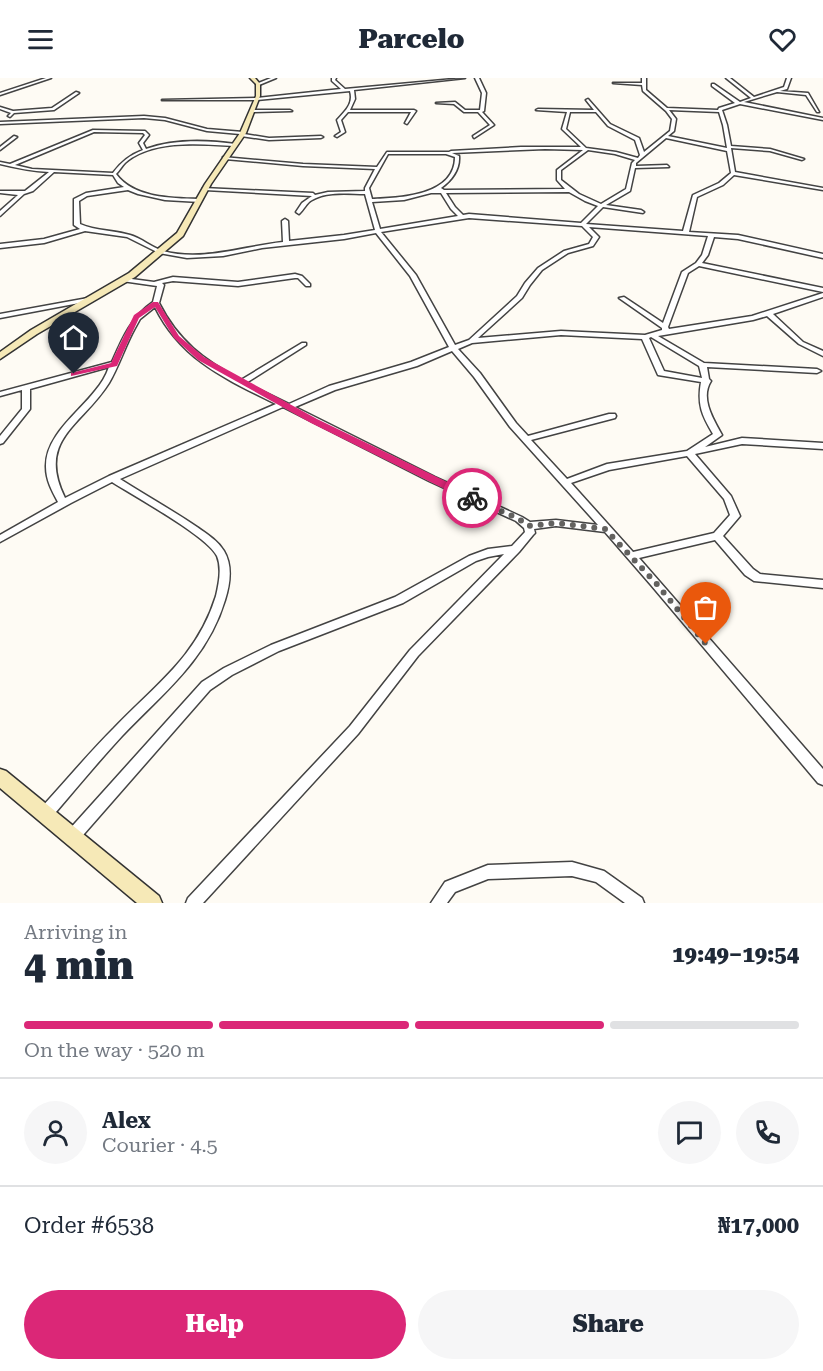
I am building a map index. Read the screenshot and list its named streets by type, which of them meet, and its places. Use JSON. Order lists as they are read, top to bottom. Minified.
{"page":{"header":"Parcelo","heading":["4 min","Arriving in","19:49–19:54"],"panel":["Alex","Courier · 4.5","Order #6538","₦17,000"],"bar":"On the way · 520 m","buttons":["Help","Share"]}}
